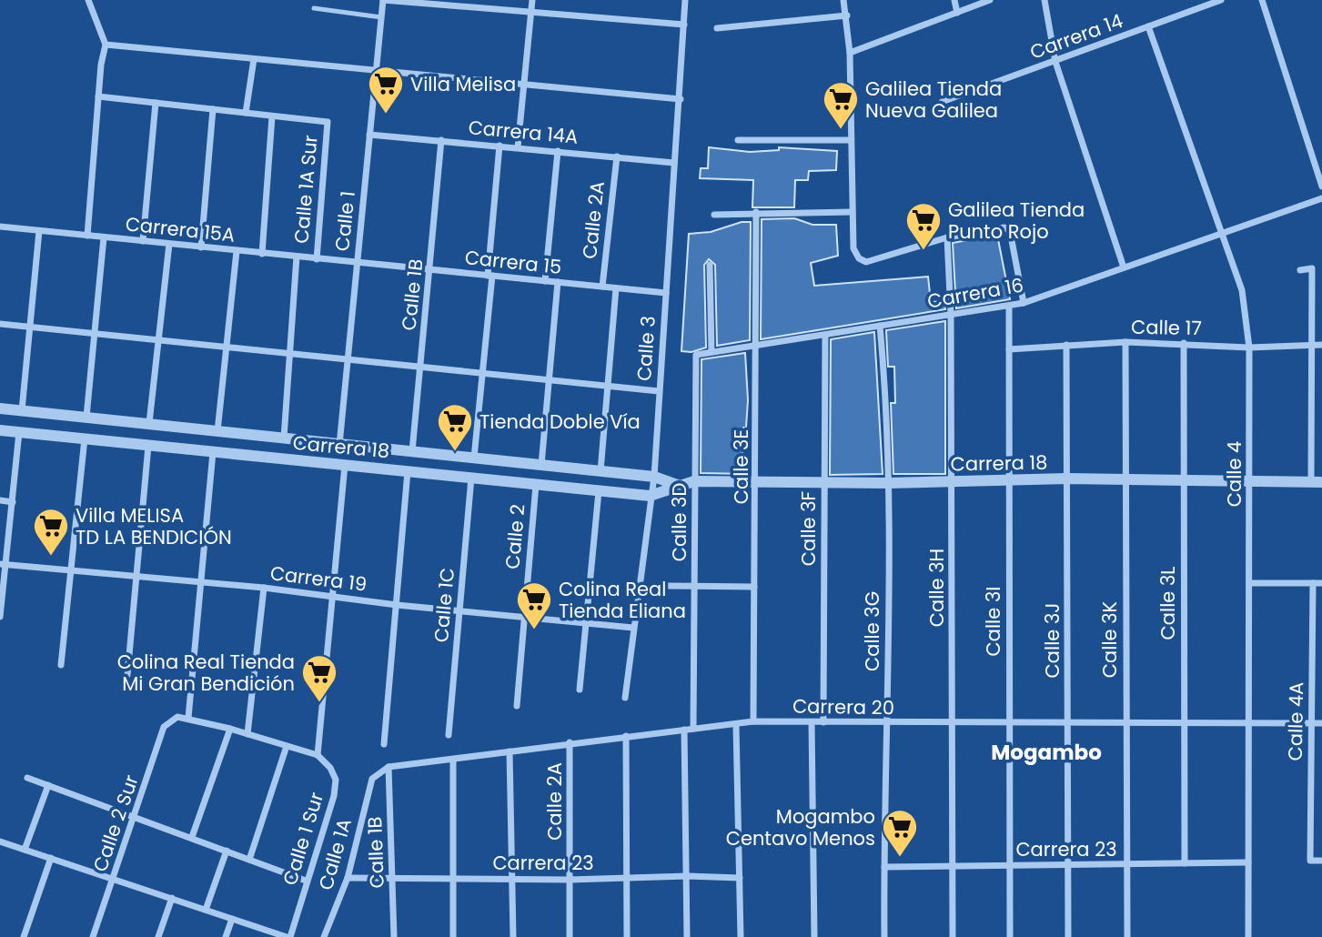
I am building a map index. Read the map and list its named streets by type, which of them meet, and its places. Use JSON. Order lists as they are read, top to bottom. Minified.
{"streets":{"street":["Carrera 14","Carrera 14A","Calle 1A Sur","Calle 2A","Calle 1","Carrera 15A","Carrera 15","Carrera 16","Calle 1B","Calle 17","Calle 3","Carrera 18","Calle 3E","Calle 4","Calle 3D","Calle 3F","Calle 2","Carrera 19","Calle 3H","Calle 3L","Calle 1C","Calle 3I","Calle 3G","Calle 3K","Calle 3J","Carrera 20","Calle 4A","Calle 2 Sur","Calle 1 Sur","Carrera 23","Calle 1A"]},"crossings":[["Carrera 14","Calle 4"],["Carrera 14A","Calle 2A"],["Carrera 14A","Calle 1"],["Carrera 14A","Calle 1B"],["Carrera 14A","Calle 3"],["Calle 1A Sur","Carrera 15A"],["Calle 2A","Carrera 15"],["Calle 2A","Carrera 20"],["Calle 2A","Carrera 23"],["Calle 1","Carrera 15A"],["Calle 1","Carrera 15"],["Calle 1","Carrera 18"],["Carrera 15A","Carrera 15"],["Carrera 15","Calle 1B"],["Carrera 15","Calle 3"],["Carrera 16","Calle 3E"],["Carrera 16","Calle 4"],["Carrera 16","Calle 3D"],["Carrera 16","Calle 3F"],["Carrera 16","Calle 3H"],["Carrera 16","Calle 3I"],["Carrera 16","Calle 3G"],["Calle 1B","Carrera 18"],["Calle 1B","Carrera 20"],["Calle 1B","Carrera 23"],["Calle 17","Calle 4"],["Calle 17","Calle 3L"],["Calle 17","Calle 3I"],["Calle 17","Calle 3K"],["Calle 17","Calle 3J"],["Calle 3","Carrera 18"],["Calle 3","Carrera 19"],["Carrera 18","Calle 3E"],["Carrera 18","Calle 4"],["Carrera 18","Calle 3D"],["Carrera 18","Calle 3F"],["Carrera 18","Calle 2"],["Carrera 18","Calle 3H"],["Carrera 18","Calle 3L"],["Carrera 18","Calle 1C"],["Carrera 18","Calle 3I"],["Carrera 18","Calle 3G"],["Carrera 18","Calle 3K"],["Carrera 18","Calle 3J"],["Calle 3E","Carrera 20"],["Calle 4","Carrera 20"],["Calle 4","Carrera 23"],["Calle 3D","Carrera 20"],["Calle 3F","Carrera 20"],["Calle 2","Carrera 19"],["Carrera 19","Calle 1C"],["Calle 3H","Carrera 20"],["Calle 3H","Carrera 23"],["Calle 3L","Carrera 20"],["Calle 3L","Carrera 23"],["Calle 3I","Carrera 20"],["Calle 3I","Carrera 23"],["Calle 3G","Carrera 20"],["Calle 3G","Carrera 23"],["Calle 3K","Carrera 20"],["Calle 3K","Carrera 23"],["Calle 3J","Carrera 20"],["Calle 3J","Carrera 23"],["Carrera 20","Calle 4A"],["Carrera 20","Calle 1A"],["Carrera 23","Calle 1A"]],"districts":["Mogambo"],"places":{"supermarket":["Villa Melisa","Galilea Tienda Nueva Galilea","Galilea Tienda Punto Rojo","Tienda Doble Vía","Villa MELISA TD LA BENDICIÓN","Colina Real Tienda Eliana","Colina Real Tienda Mi Gran Bendición","Mogambo Centavo Menos"]}}
